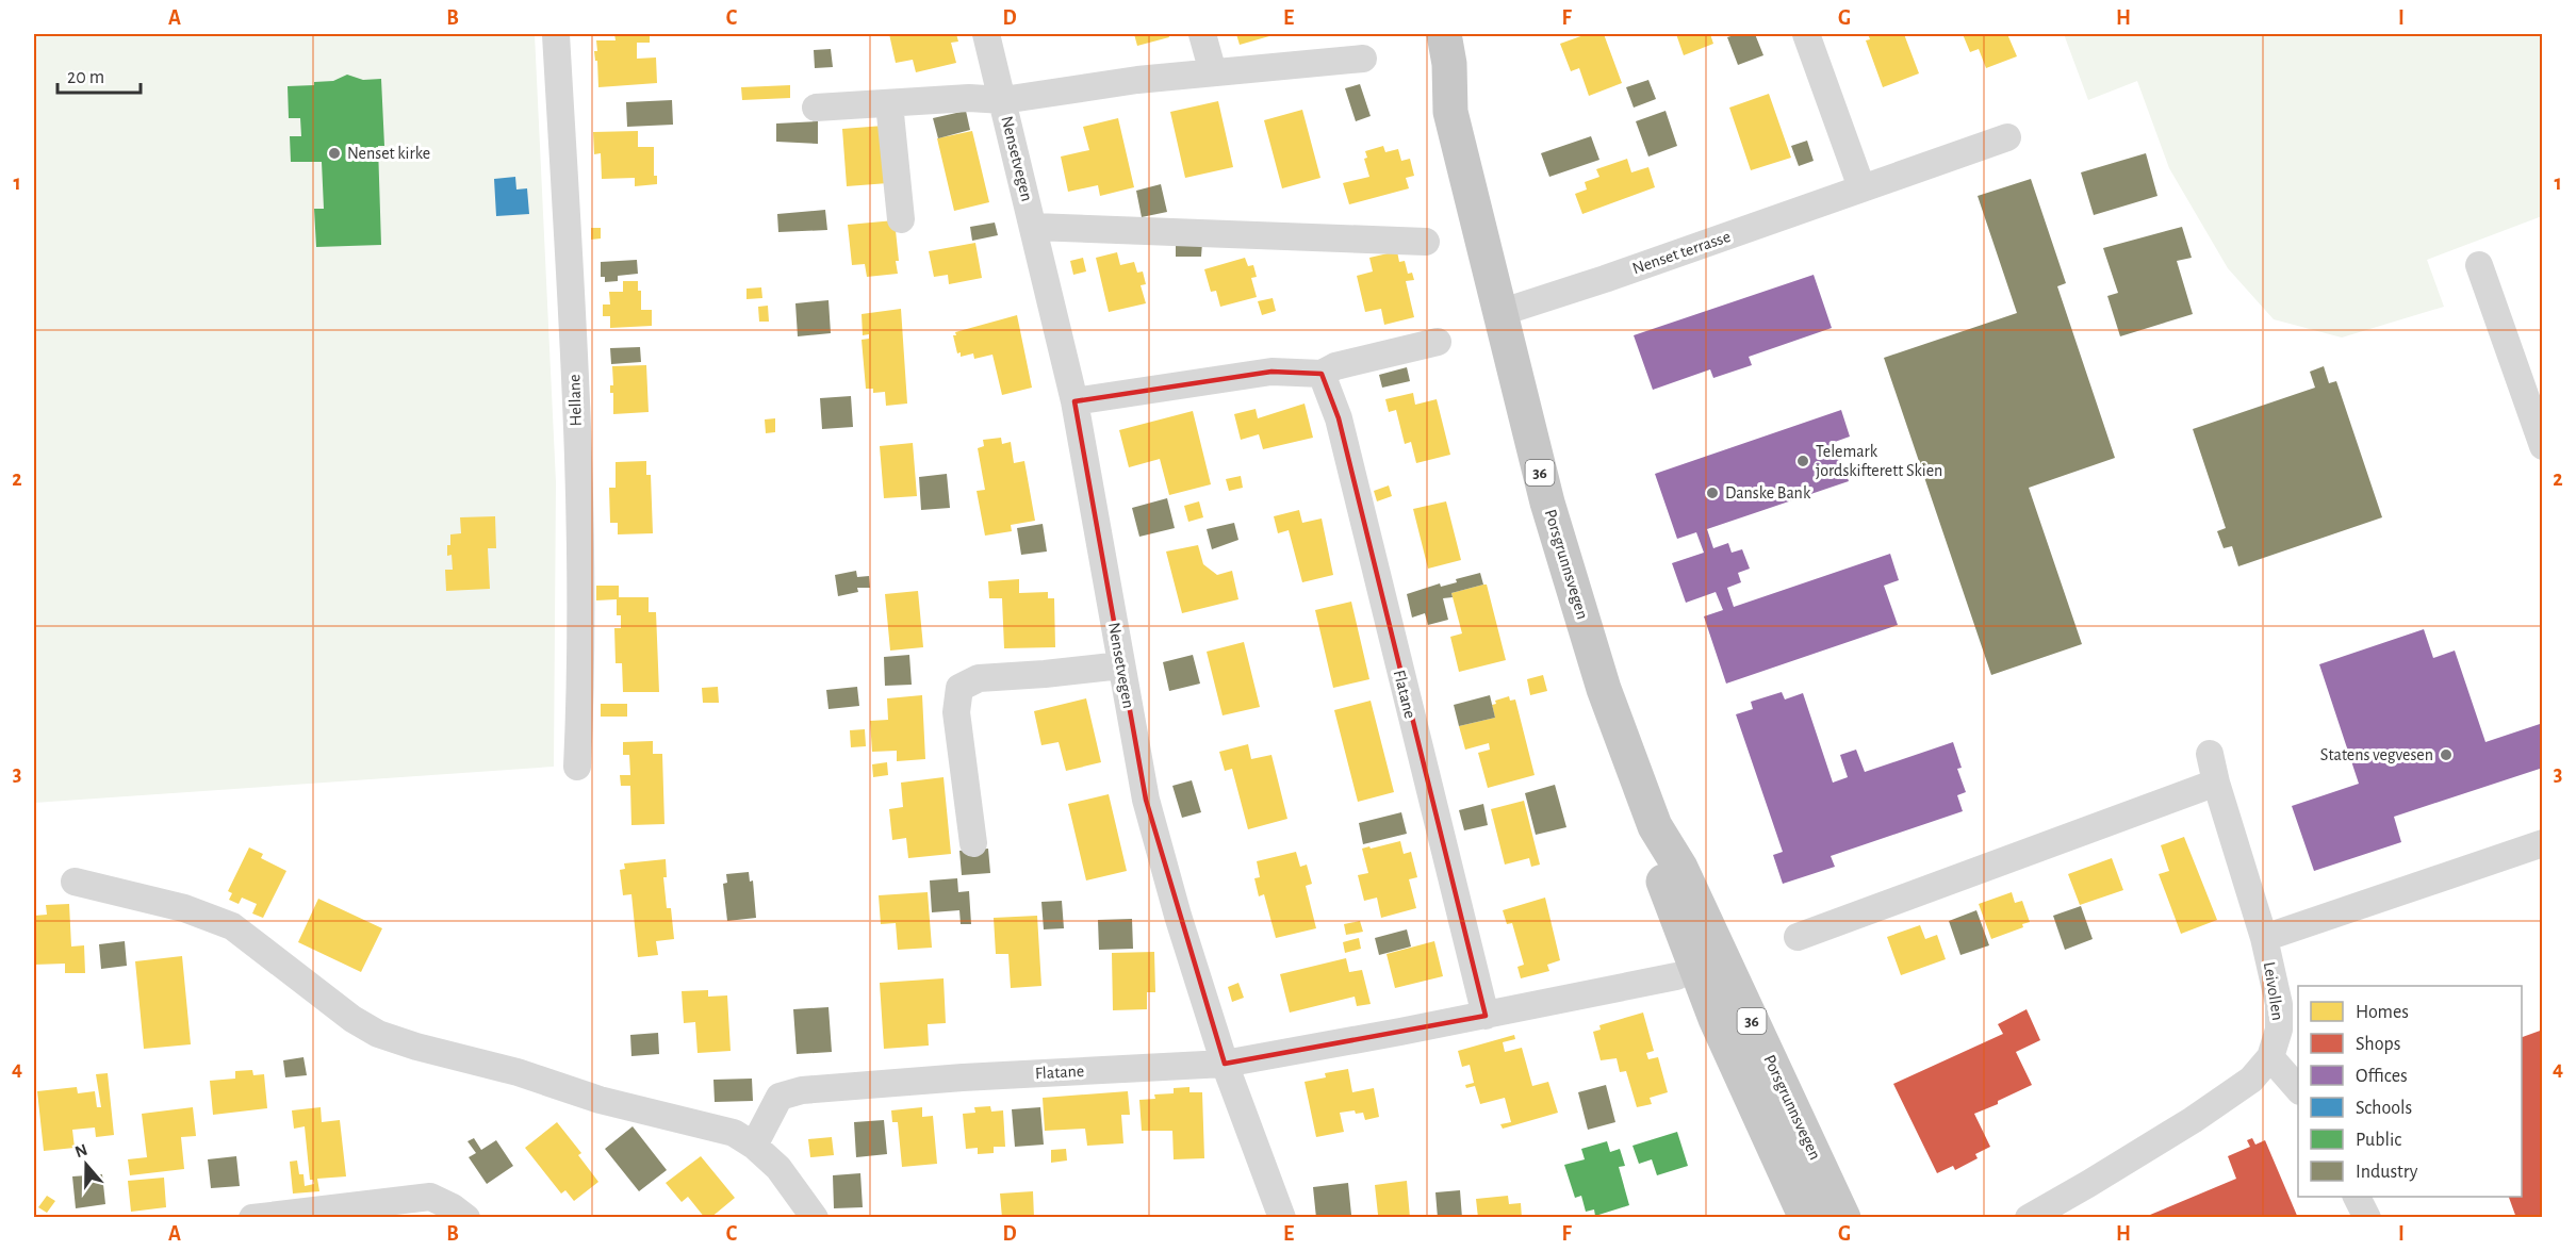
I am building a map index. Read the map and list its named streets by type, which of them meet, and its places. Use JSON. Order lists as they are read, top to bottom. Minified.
{"streets":{"highway":["36","Porsgrunnsvegen"],"street":["Nensetvegen","Nenset terrasse","Hellane","Flatane","Leivollen"]},"crossings":[["Nensetvegen","Flatane"],["Nenset terrasse","Porsgrunnsvegen"]],"places":["Nenset kirke","Telemark jordskifterett Skien","Danske Bank","Statens vegvesen"],"legend":["Homes","Shops","Offices","Schools","Public","Industry"],"scale_bar":"20 m","north":"top","grid":{"columns":["A","B","C","D","E","F","G","H","I"],"rows":["1","2","3","4"]}}
